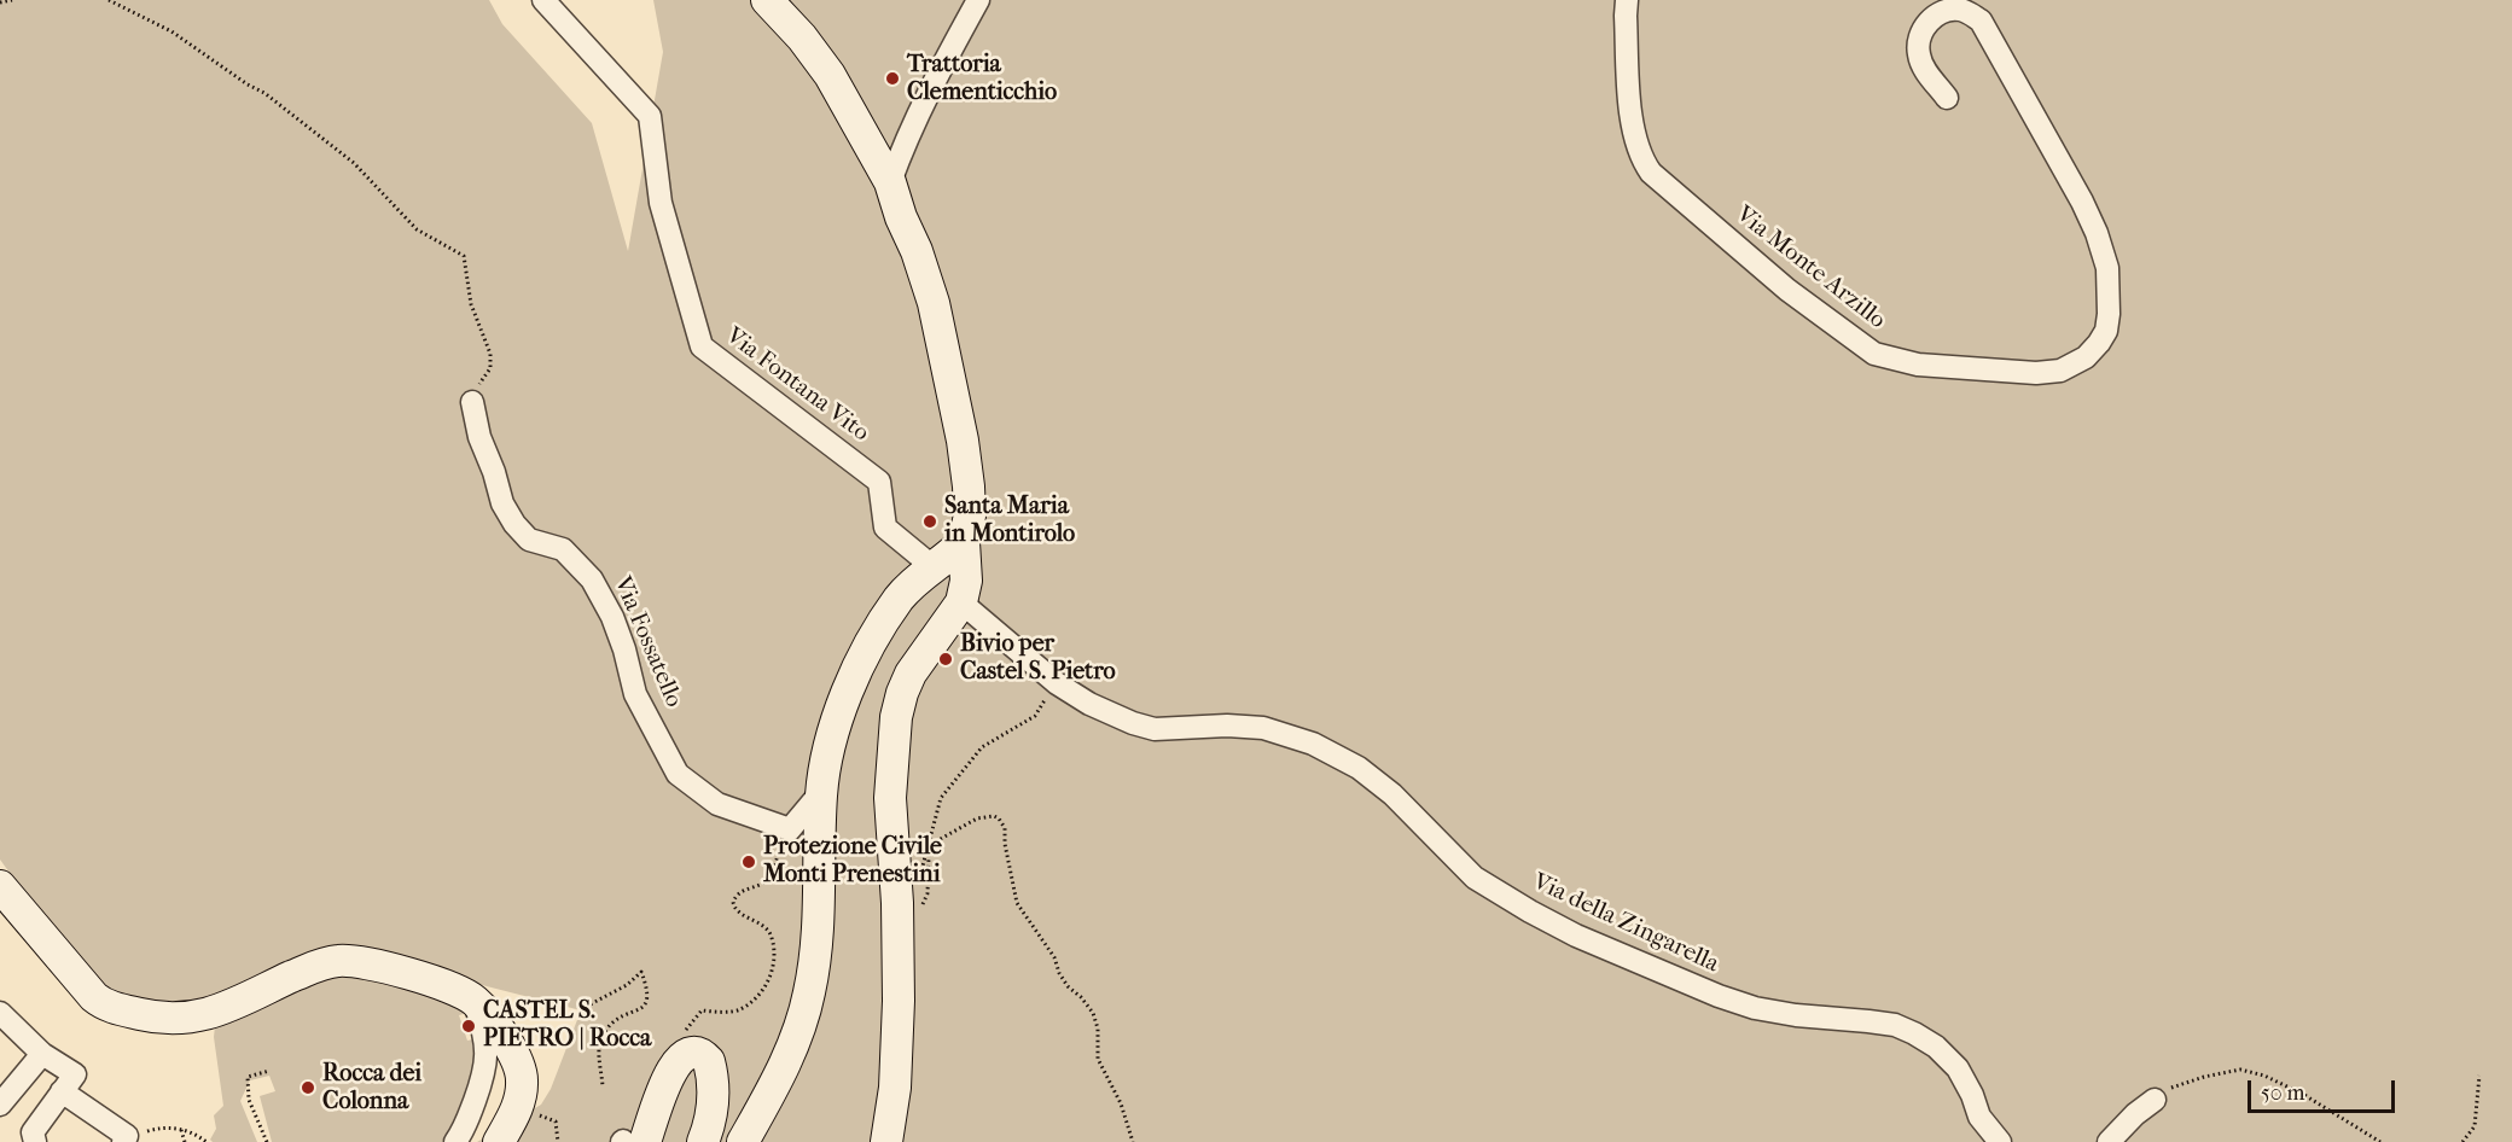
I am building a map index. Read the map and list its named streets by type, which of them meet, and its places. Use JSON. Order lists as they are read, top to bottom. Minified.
{"streets":{"street":["Via Monte Arzillo","Via Fontana Vito","Via Fossatello","Via della Zingarella"]},"places":["Trattoria Clementicchio","Santa Maria in Montirolo","Bivio per Castel S. Pietro","Protezione Civile Monti Prenestini","CASTEL S. PIETRO | Rocca","Rocca dei Colonna"],"scale_bar":"50 m"}
